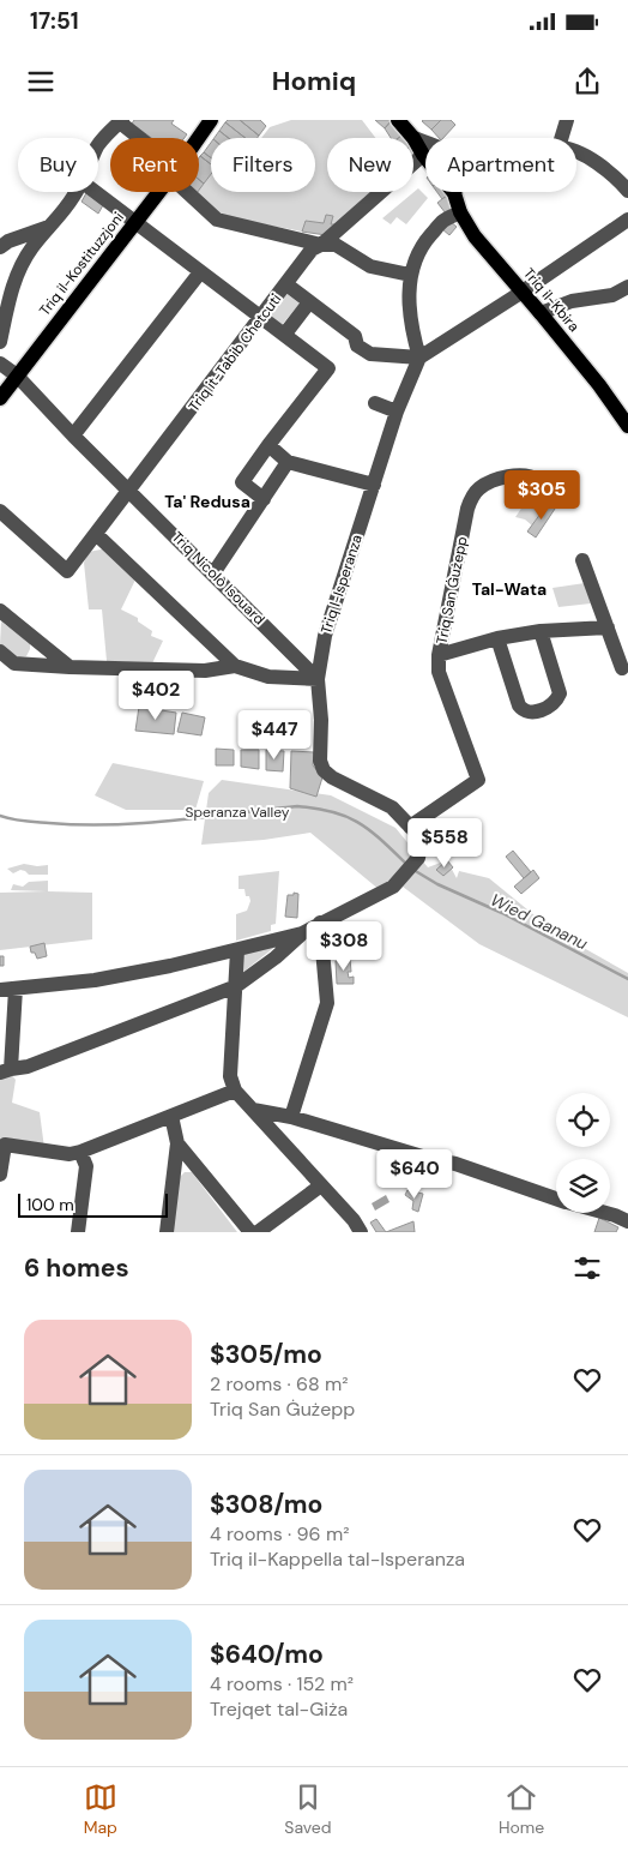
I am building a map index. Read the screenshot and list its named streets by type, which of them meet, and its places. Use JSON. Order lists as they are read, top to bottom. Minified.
{"streets":{"main road":["Triq il-Kostituzzjoni","Triq il-Kbira"],"street":["Triq it-Tabib Chetcuti","Triq Nicolò Isouard","Triq l-Isperanza","Triq San Ġużepp"]},"crossings":[["Triq il-Kostituzzjoni","Triq Nicolò Isouard"],["Triq il-Kbira","Triq it-Tabib Chetcuti"],["Triq it-Tabib Chetcuti","Triq Nicolò Isouard"],["Triq Nicolò Isouard","Triq l-Isperanza"],["Triq l-Isperanza","Triq San Ġużepp"]],"districts":["Ta' Redusa","Tal-Wata"],"water":["Wied Gananu"],"parks":["Speranza Valley"],"scale_bar":"100 m","page":{"status":"17:51","header":"Homiq","chip":["Buy","Rent","Filters","New","Apartment"],"price":["$305","$402","$447","$558","$308","$640"],"scale":"100 m","heading":"6 homes","list":[{"name":"$305/mo","note":"2 rooms · 68 m² · Triq San Ġużepp"},{"name":"$308/mo","note":"4 rooms · 96 m² · Triq il-Kappella tal-Isperanza"},{"name":"$640/mo","note":"4 rooms · 152 m² · Trejqet tal-Giża"}],"tabs":["Map","Saved","Home"]}}
